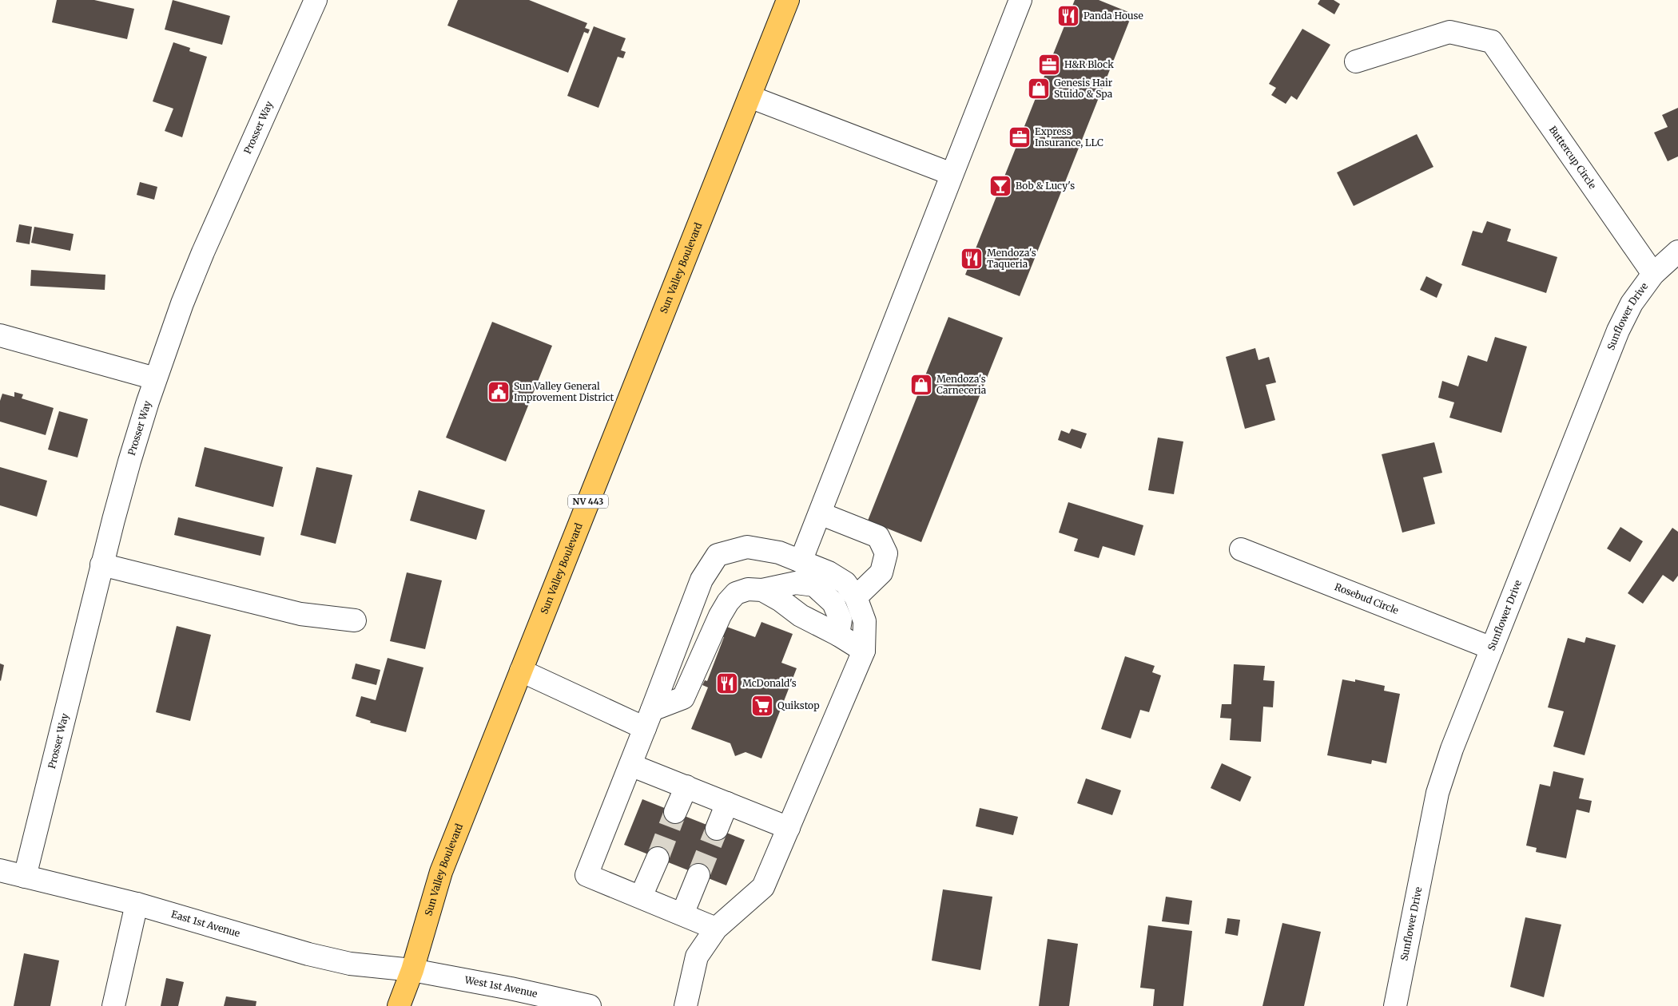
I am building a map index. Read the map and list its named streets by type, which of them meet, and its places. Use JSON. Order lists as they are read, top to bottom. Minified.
{"streets":{"main road":["Sun Valley Boulevard","NV 443"],"street":["Prosser Way","Buttercup Circle","Sunflower Drive","Rosebud Circle","East 1st Avenue","West 1st Avenue"]},"crossings":[["Prosser Way","East 1st Avenue"],["Buttercup Circle","Sunflower Drive"],["Sun Valley Boulevard","East 1st Avenue"],["Sun Valley Boulevard","West 1st Avenue"],["Sunflower Drive","Rosebud Circle"],["East 1st Avenue","West 1st Avenue"]],"places":{"restaurant":["Panda House","Mendoza's Taqueria","McDonald's"],"office":["H&R Block","Express Insurance, LLC"],"shop":["Genesis Hair Stuido & Spa","Mendoza's Carneceria"],"bar":["Bob & Lucy's"],"public building":["Sun Valley General Improvement District"],"supermarket":["Quikstop"]}}
